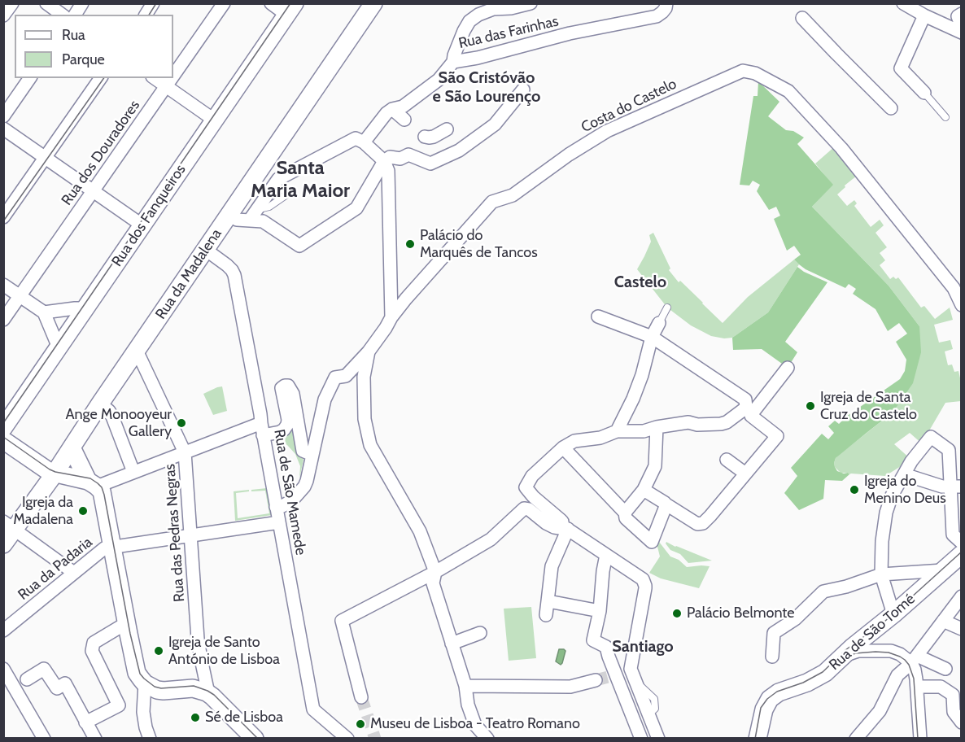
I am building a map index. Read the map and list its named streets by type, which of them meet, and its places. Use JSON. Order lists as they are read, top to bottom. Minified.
{"streets":{"main road":["Rua dos Fanqueiros","Rua da Madalena","Rua de São Tomé"],"street":["Rua das Farinhas","Costa do Castelo","Rua dos Douradores","Rua de São Mamede","Rua das Pedras Negras","Rua da Padaria"]},"crossings":[["Rua da Madalena","Rua de São Mamede"],["Rua da Madalena","Rua das Pedras Negras"],["Rua de São Mamede","Rua da Padaria"],["Rua das Pedras Negras","Rua da Padaria"]],"districts":["São Cristóvão e São Lourenço","Santa Maria Maior","Castelo","Santiago"],"places":["Palácio do Marquês de Tancos","Igreja de Santa Cruz do Castelo","Ange Monooyeur Gallery","Igreja do Menino Deus","Igreja da Madalena","Palácio Belmonte","Igreja de Santo António de Lisboa","Sé de Lisboa","Museu de Lisboa - Teatro Romano"],"legend":["Rua","Parque"]}
